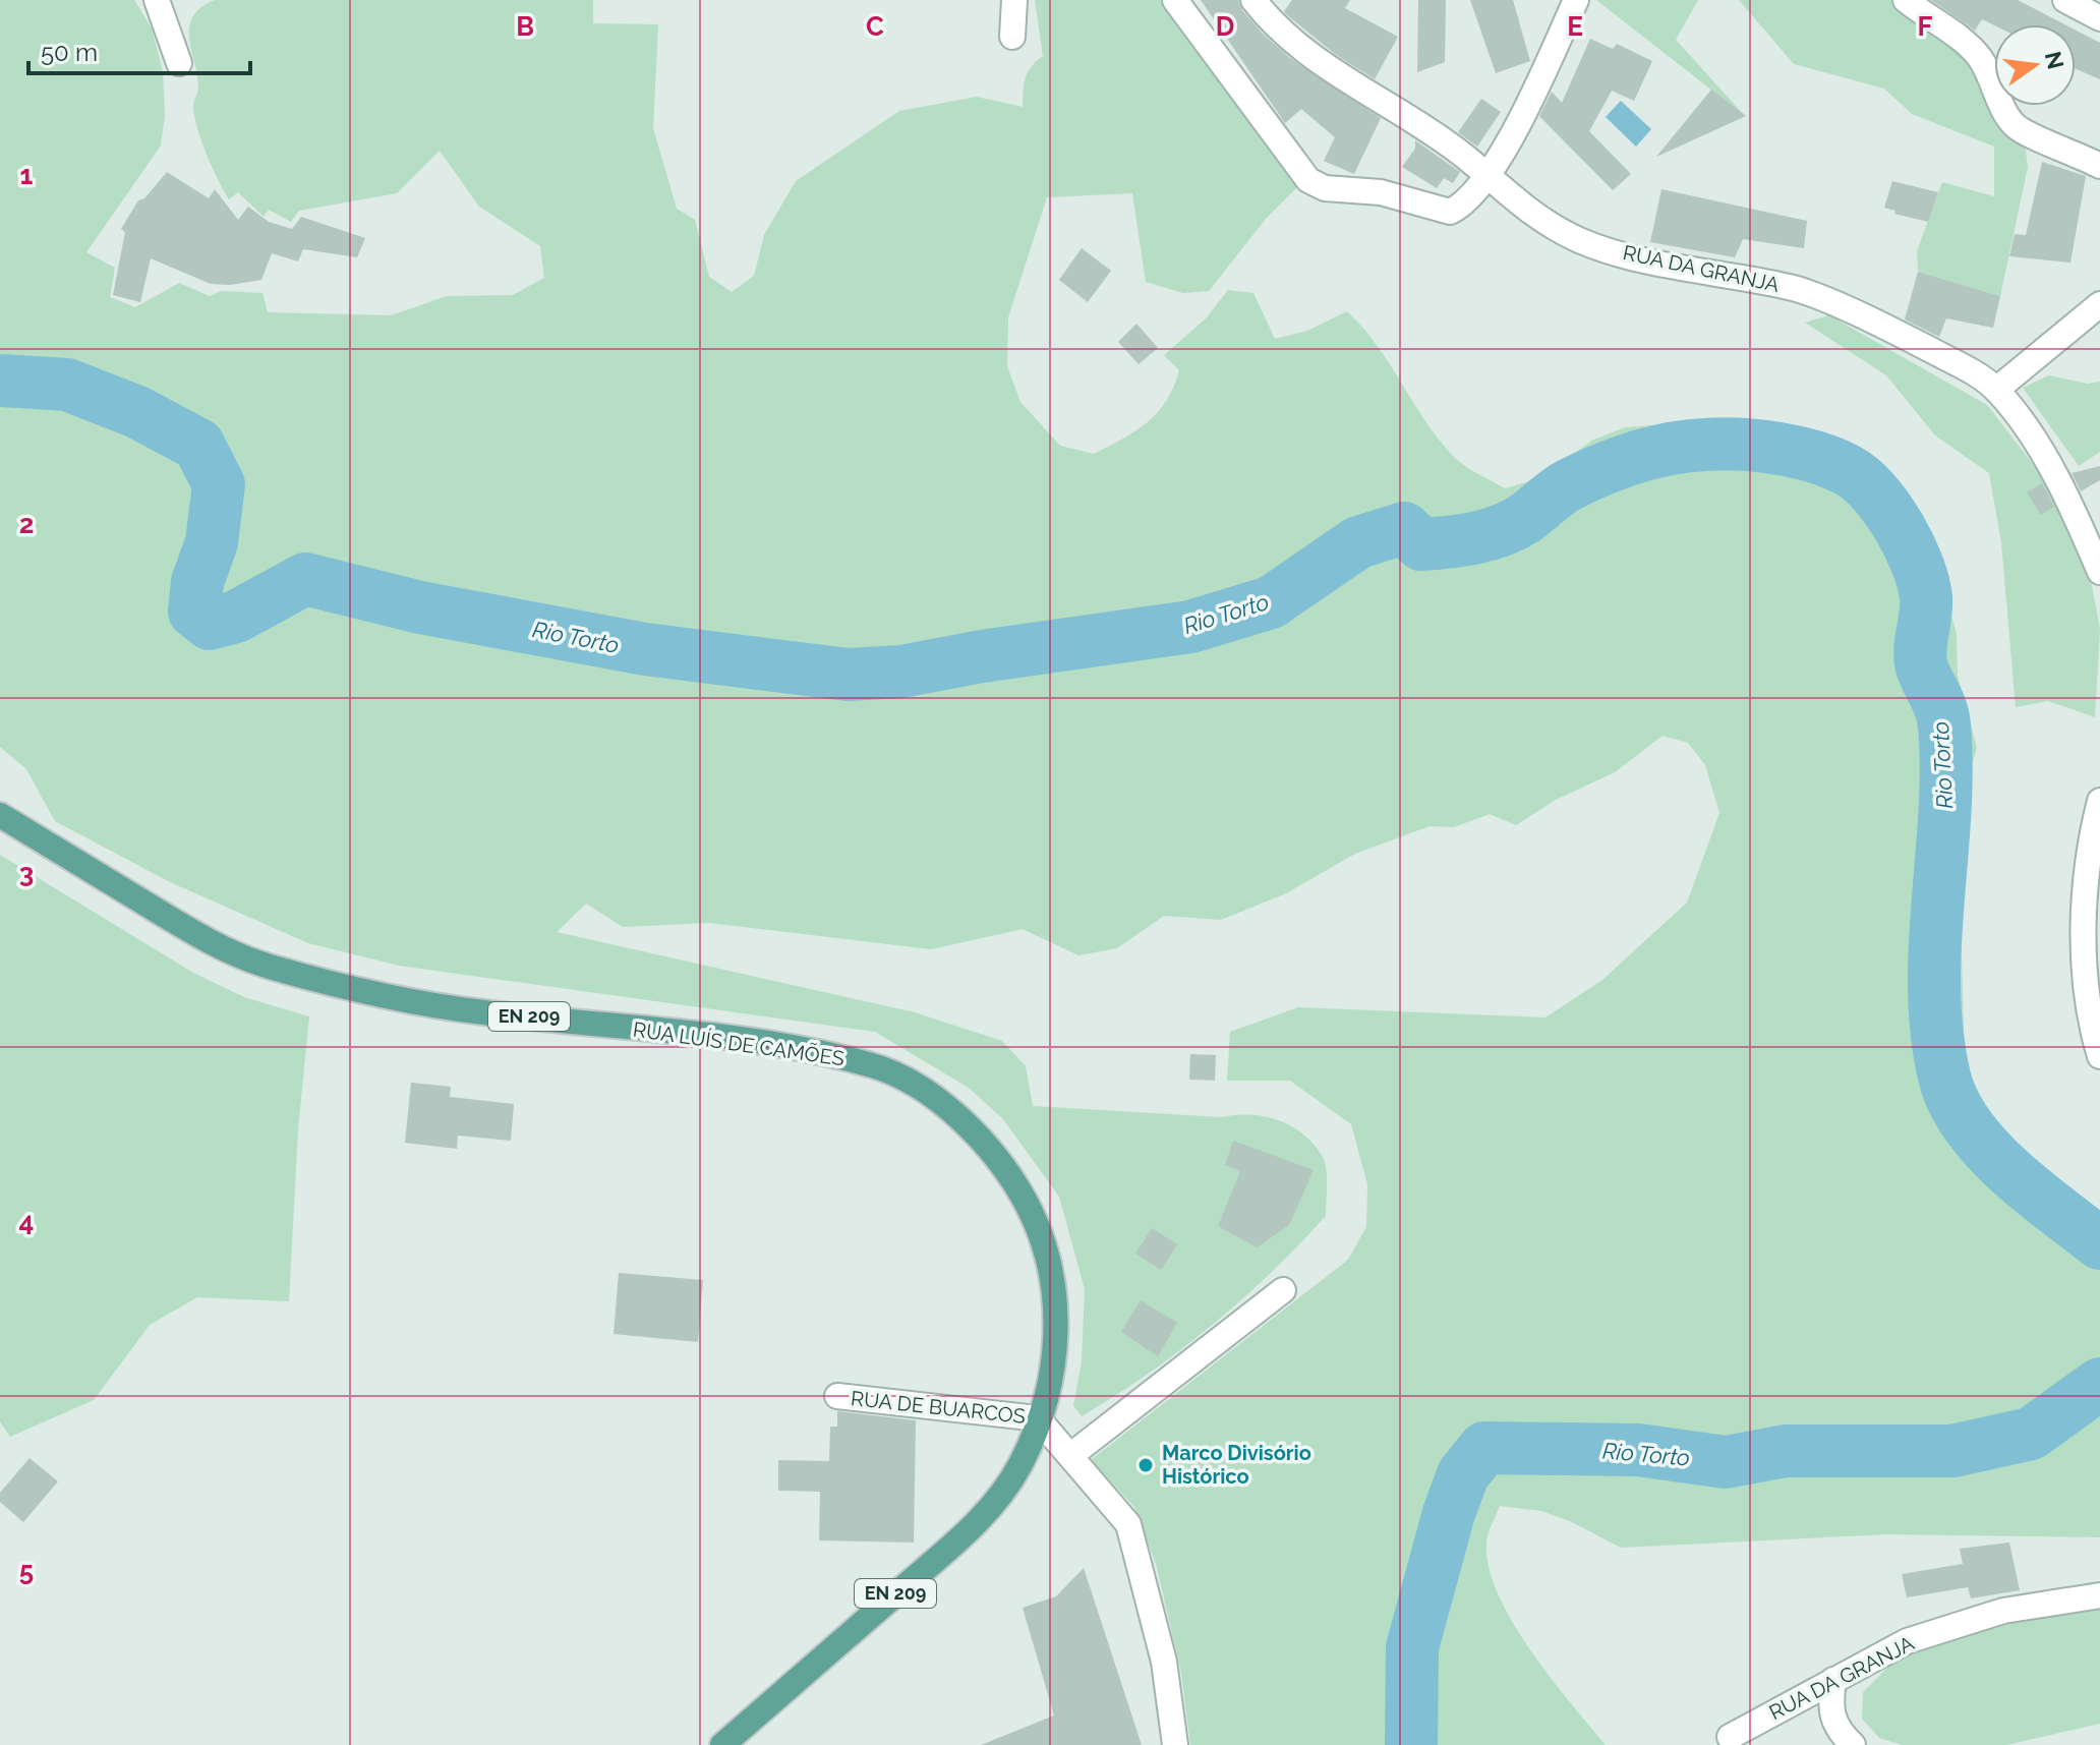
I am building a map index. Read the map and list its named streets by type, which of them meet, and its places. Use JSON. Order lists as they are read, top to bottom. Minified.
{"streets":{"main road":["EN 209","RUA LUÍS DE CAMÕES"],"street":["RUA DA GRANJA","RUA DE BUARCOS"]},"crossings":[["RUA LUÍS DE CAMÕES","RUA DE BUARCOS"]],"water":["Rio Torto"],"places":["Marco Divisório Histórico"],"scale_bar":"50 m","north":"right","grid":{"columns":["B","C","D","E","F"],"rows":["1","2","3","4","5"]}}
